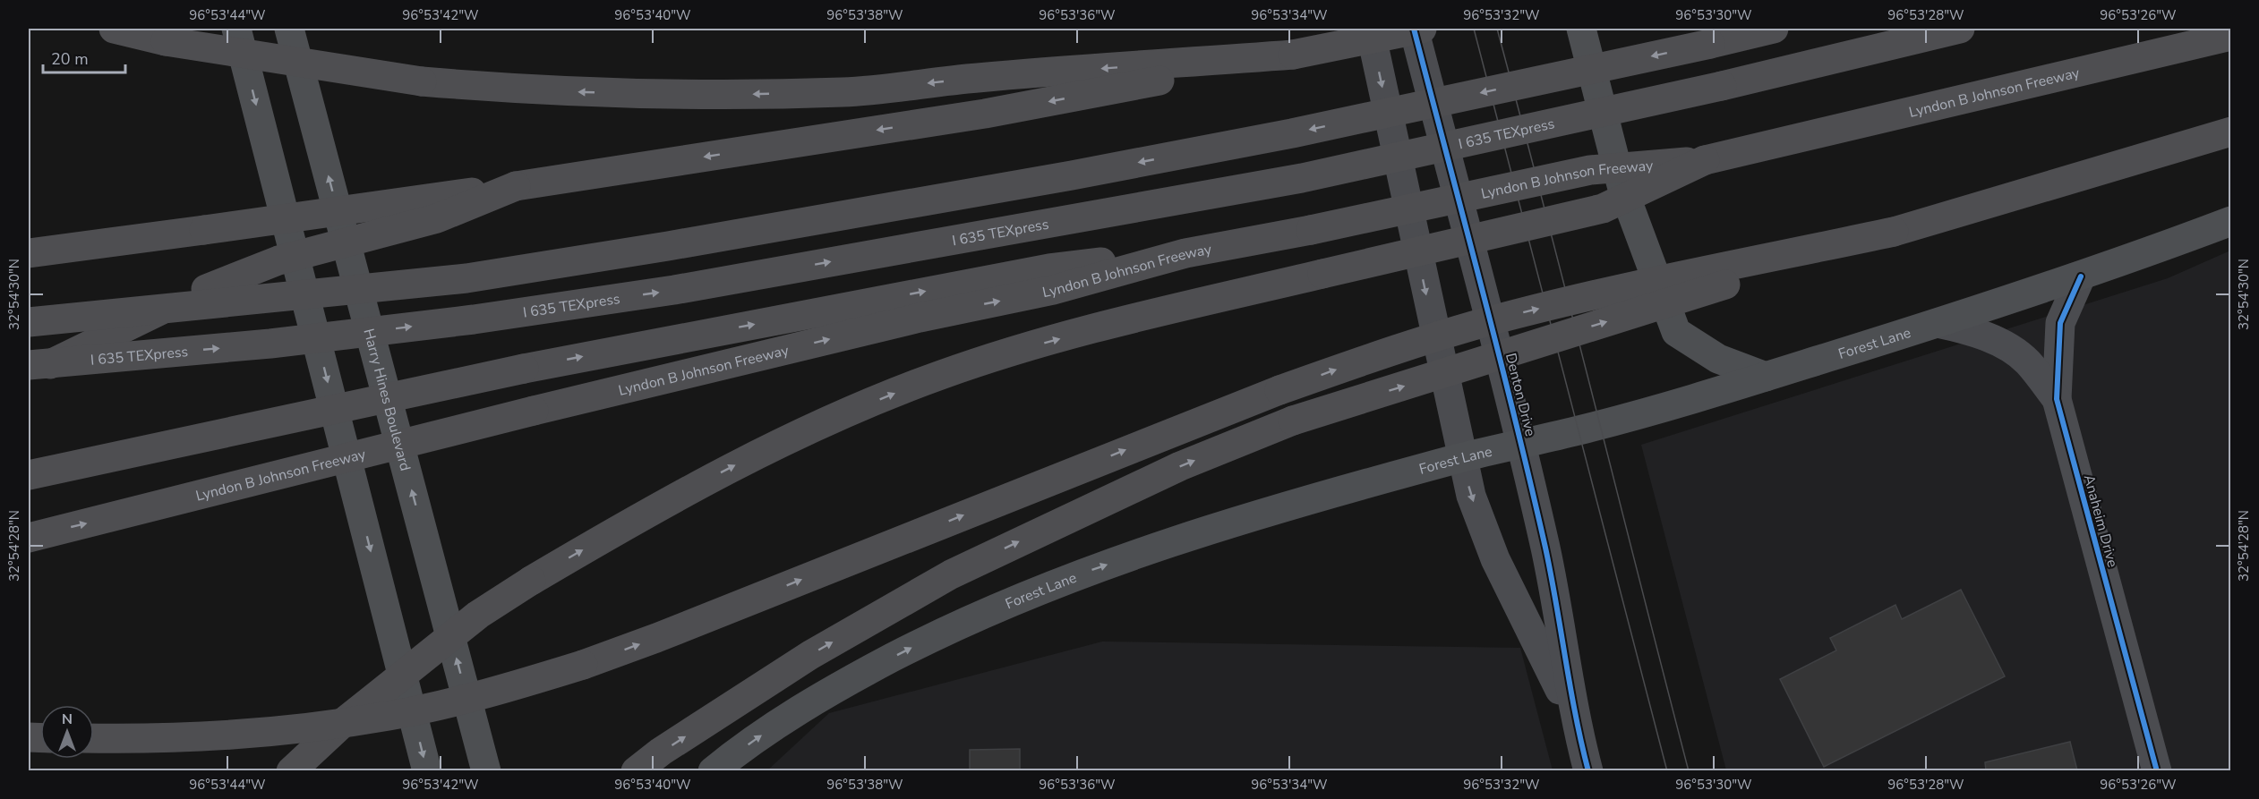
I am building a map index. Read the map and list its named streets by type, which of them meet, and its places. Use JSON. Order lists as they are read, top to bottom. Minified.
{"streets":{"highway":["Lyndon B Johnson Freeway","I 635 TEXpress"],"main road":["Forest Lane","Harry Hines Boulevard"],"street":["Denton Drive","Anaheim Drive"]},"crossings":[["Forest Lane","Denton Drive"],["Forest Lane","Anaheim Drive"]],"one_way":["Forest Lane"],"scale_bar":"20 m","north":"top","coordinates":["96°53'44\"W","96°53'42\"W","96°53'40\"W","96°53'38\"W","96°53'36\"W","96°53'34\"W","96°53'32\"W","96°53'30\"W","96°53'28\"W","96°53'26\"W","32°54'30\"N","32°54'28\"N"]}
